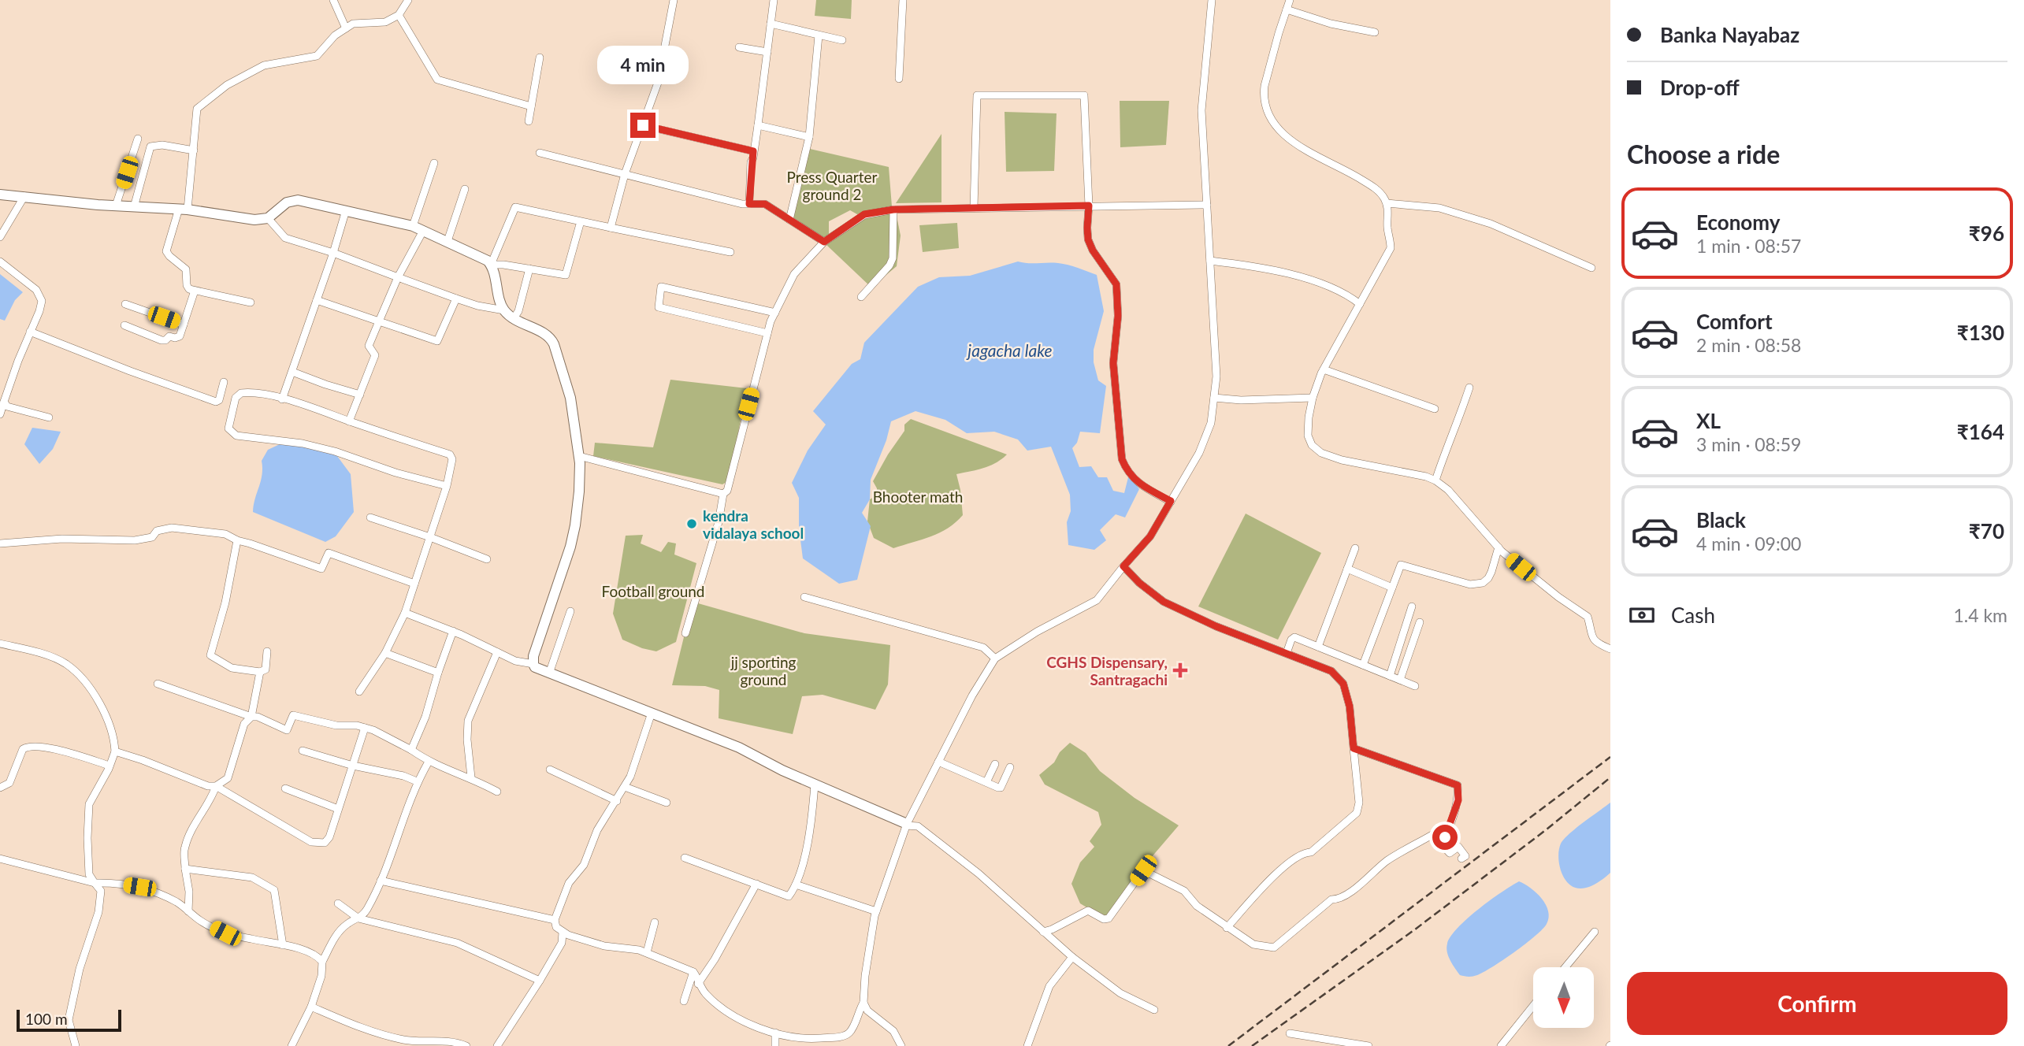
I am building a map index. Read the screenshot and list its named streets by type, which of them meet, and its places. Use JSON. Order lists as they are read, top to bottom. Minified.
{"water":["jagacha lake"],"parks":["Press Quarter ground 2","Bhooter math","Football ground","jj sporting ground"],"places":{"other":["kendra vidalaya school"],"health":["CGHS Dispensary, Santragachi"]},"scale_bar":"100 m","north":"bottom","page":{"banner":["Banka Nayabaz","Drop-off"],"bubble":"4 min","heading":"Choose a ride","list":[{"name":"Economy","note":"1 min · 08:57","value":"₹96"},{"name":"Comfort","note":"2 min · 08:58","value":"₹130"},{"name":"XL","note":"3 min · 08:59","value":"₹164"},{"name":"Black","note":"4 min · 09:00","value":"₹70"}],"pay":["Cash","1.4 km"],"buttons":"Confirm","scale":"100 m"}}
